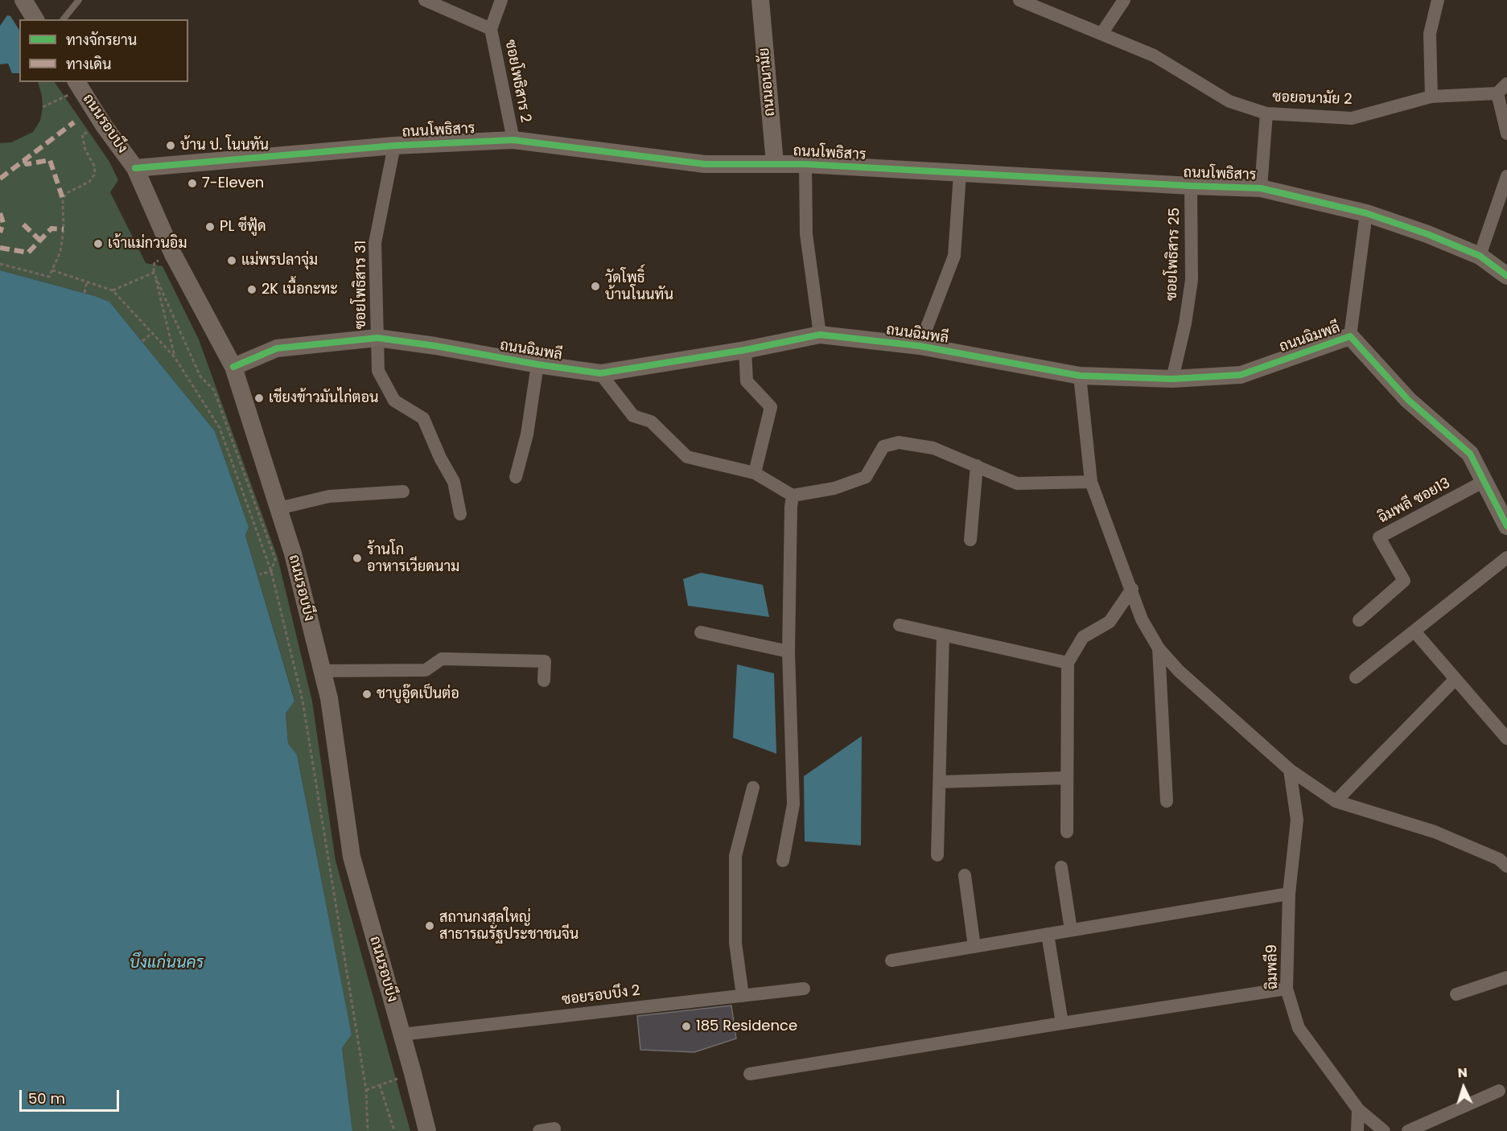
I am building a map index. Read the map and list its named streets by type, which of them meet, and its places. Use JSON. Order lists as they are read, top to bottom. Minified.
{"streets":{"street":["ซอยโพธิสาร 2","ถนนอนามัย","ซอยอนามัย 2","ถนนรอบบึง","ถนนโพธิสาร","ซอยโพธิสาร 25","ซอยโพธิสาร 31","ถนนฉิมพลี","ฉิมพลี ซอย13","ฉิมพลี9","ซอยรอบบึง 2"]},"crossings":[["ซอยโพธิสาร 2","ถนนโพธิสาร"],["ถนนอนามัย","ถนนโพธิสาร"],["ถนนรอบบึง","ถนนโพธิสาร"],["ถนนรอบบึง","ถนนฉิมพลี"],["ถนนรอบบึง","ซอยรอบบึง 2"],["ถนนโพธิสาร","ซอยโพธิสาร 25"],["ถนนโพธิสาร","ซอยโพธิสาร 31"],["ซอยโพธิสาร 25","ถนนฉิมพลี"],["ซอยโพธิสาร 31","ถนนฉิมพลี"],["ถนนฉิมพลี","ฉิมพลี ซอย13"]],"water":["บึงแก่นนคร"],"places":["บ้าน ป. โนนทัน","7-Eleven","PL ซีฟู้ด","เจ้าแม่กวนอิม","แม่พรปลาจุ่ม","วัดโพธิ์ บ้านโนนทัน","2K เนื้อกะทะ","เชียงข้าวมันไก่ตอน","ร้านโก อาหารเวียดนาม","ชาบูอู๊ดเป็นต่อ","สถานกงสุลใหญ่ สาธารณรัฐประชาชนจีน","185 Residence"],"legend":["ทางจักรยาน","ทางเดิน"],"scale_bar":"50 m","north":"top"}
